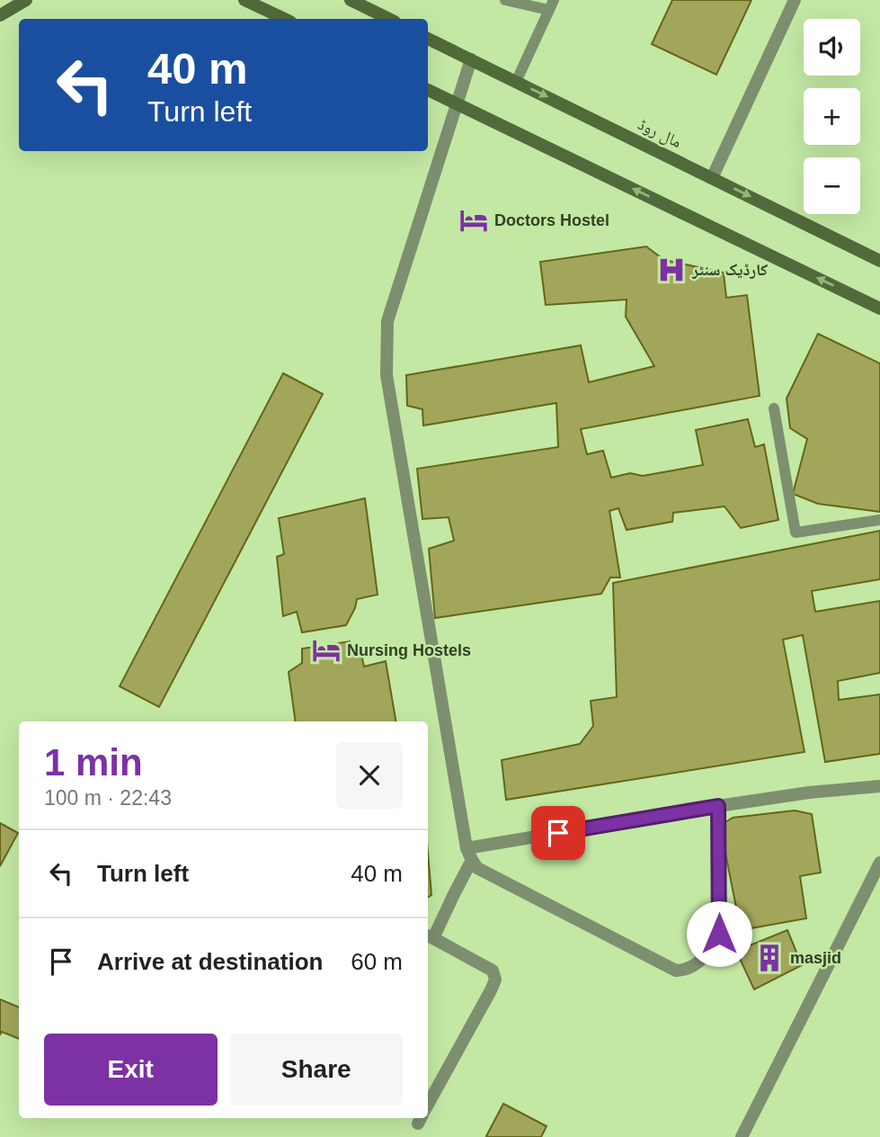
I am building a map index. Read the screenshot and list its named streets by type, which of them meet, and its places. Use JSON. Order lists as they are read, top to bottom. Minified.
{"streets":{"main road":["مال روڈ"]},"places":{"hotel":["Doctors Hostel","Nursing Hostels"],"hospital":["کارڈیک سنٹر"],"building":["masjid"]},"page":{"map_buttons":["+","−"],"turn":["40 m","Turn left"],"heading":["1 min","100 m · 22:43"],"list":[{"name":"Turn left","value":"40 m"},{"name":"Arrive at destination","value":"60 m"}],"buttons":["Exit","Share"]}}
